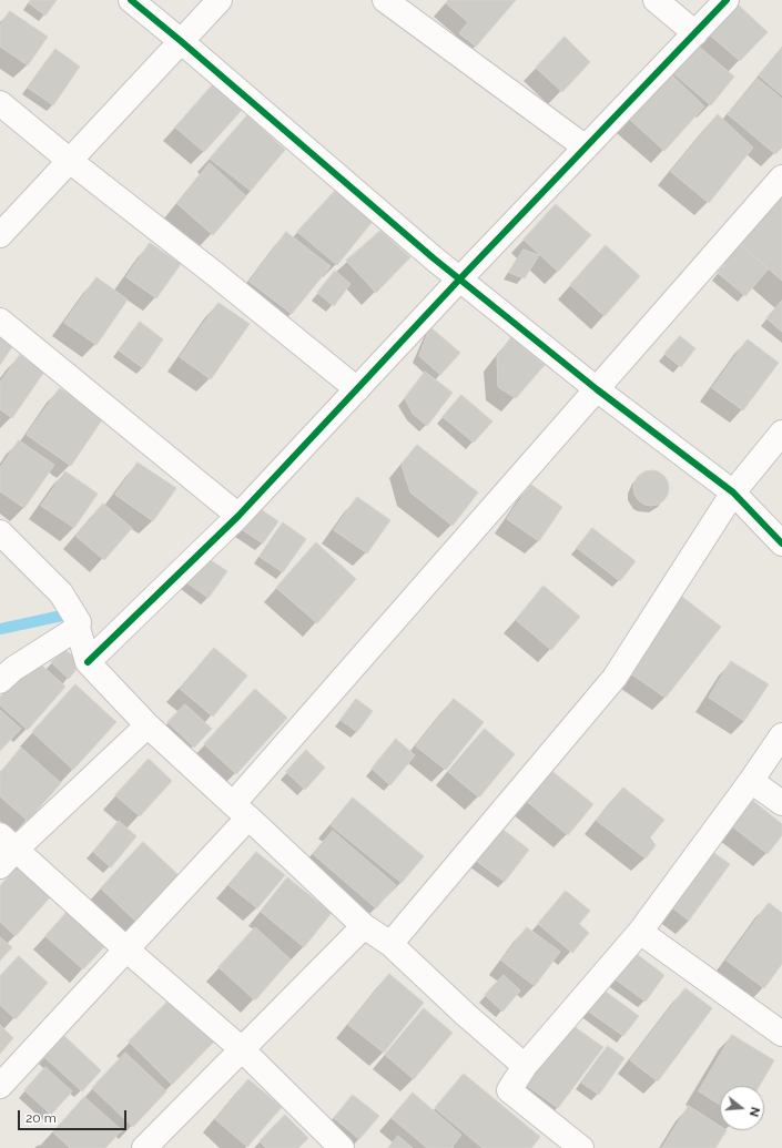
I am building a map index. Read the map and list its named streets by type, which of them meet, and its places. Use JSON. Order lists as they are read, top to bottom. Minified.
{"scale_bar":"20 m","north":"right"}
